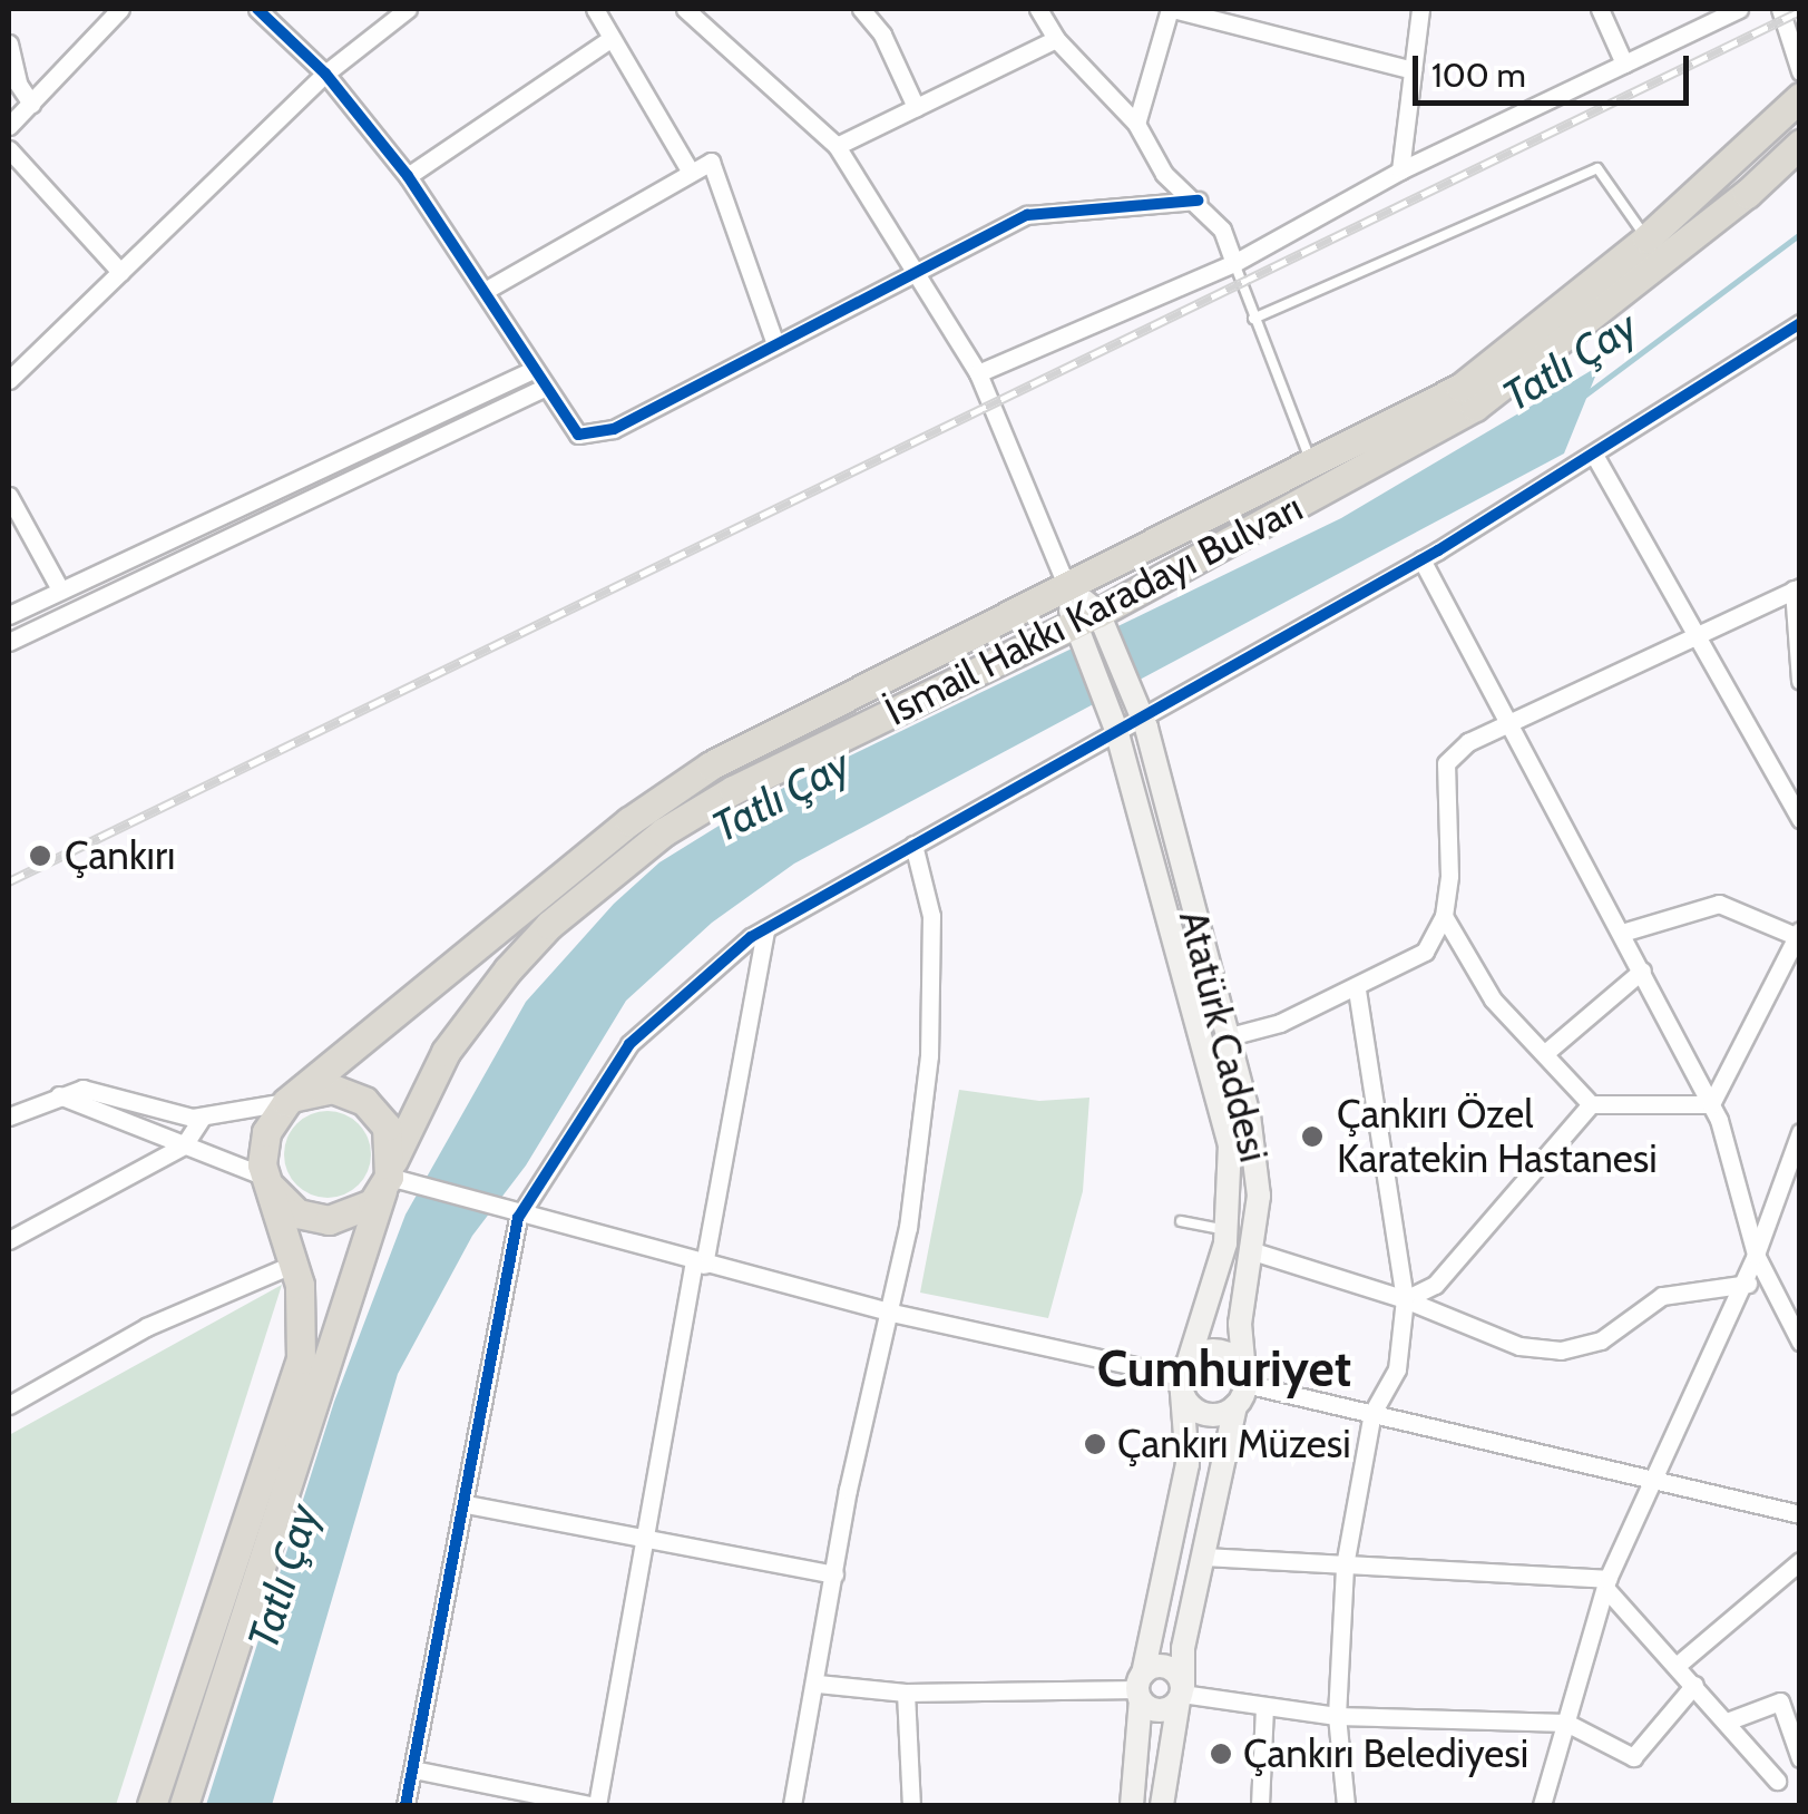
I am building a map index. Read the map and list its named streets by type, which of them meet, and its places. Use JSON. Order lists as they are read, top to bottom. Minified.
{"streets":{"highway":["İsmail Hakkı Karadayı Bulvarı"],"main road":["Atatürk Caddesi"]},"crossings":[["İsmail Hakkı Karadayı Bulvarı","Atatürk Caddesi"]],"districts":["Cumhuriyet"],"water":["Tatlı Çay"],"places":["Çankırı","Çankırı Özel Karatekin Hastanesi","Çankırı Müzesi","Çankırı Belediyesi"],"scale_bar":"100 m"}
